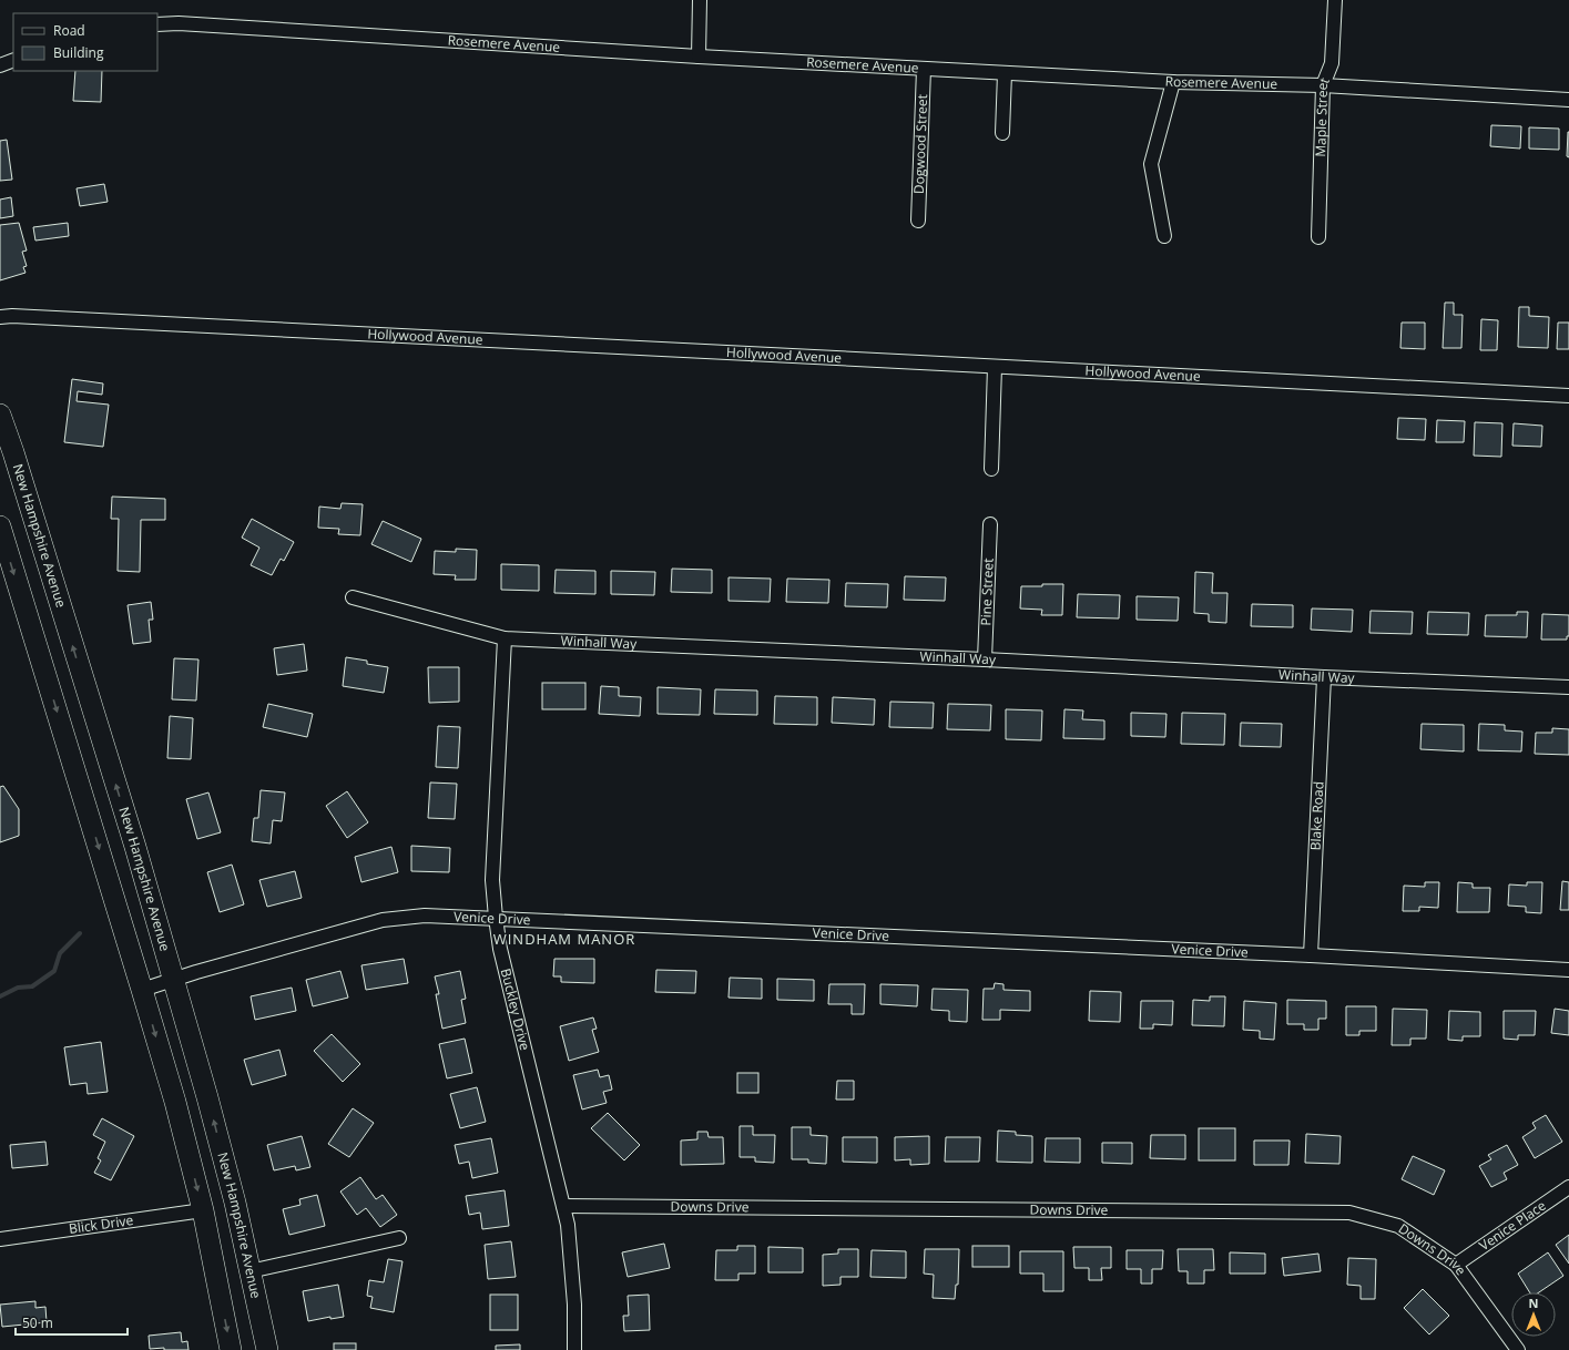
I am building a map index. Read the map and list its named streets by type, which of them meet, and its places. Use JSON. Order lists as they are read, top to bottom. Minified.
{"streets":{"main road":["New Hampshire Avenue"],"street":["Rosemere Avenue","Maple Street","Dogwood Street","Hollywood Avenue","Pine Street","Winhall Way","Blake Road","Venice Drive","Buckley Drive","Downs Drive","Blick Drive","Venice Place"]},"crossings":[["Rosemere Avenue","Maple Street"],["Rosemere Avenue","Dogwood Street"],["New Hampshire Avenue","Venice Drive"],["Pine Street","Winhall Way"],["Winhall Way","Blake Road"],["Winhall Way","Buckley Drive"],["Blake Road","Venice Drive"],["Venice Drive","Buckley Drive"],["Buckley Drive","Downs Drive"],["Downs Drive","Venice Place"]],"districts":["WINDHAM MANOR"],"legend":["Road","Building"],"scale_bar":"50 m","north":"top"}
